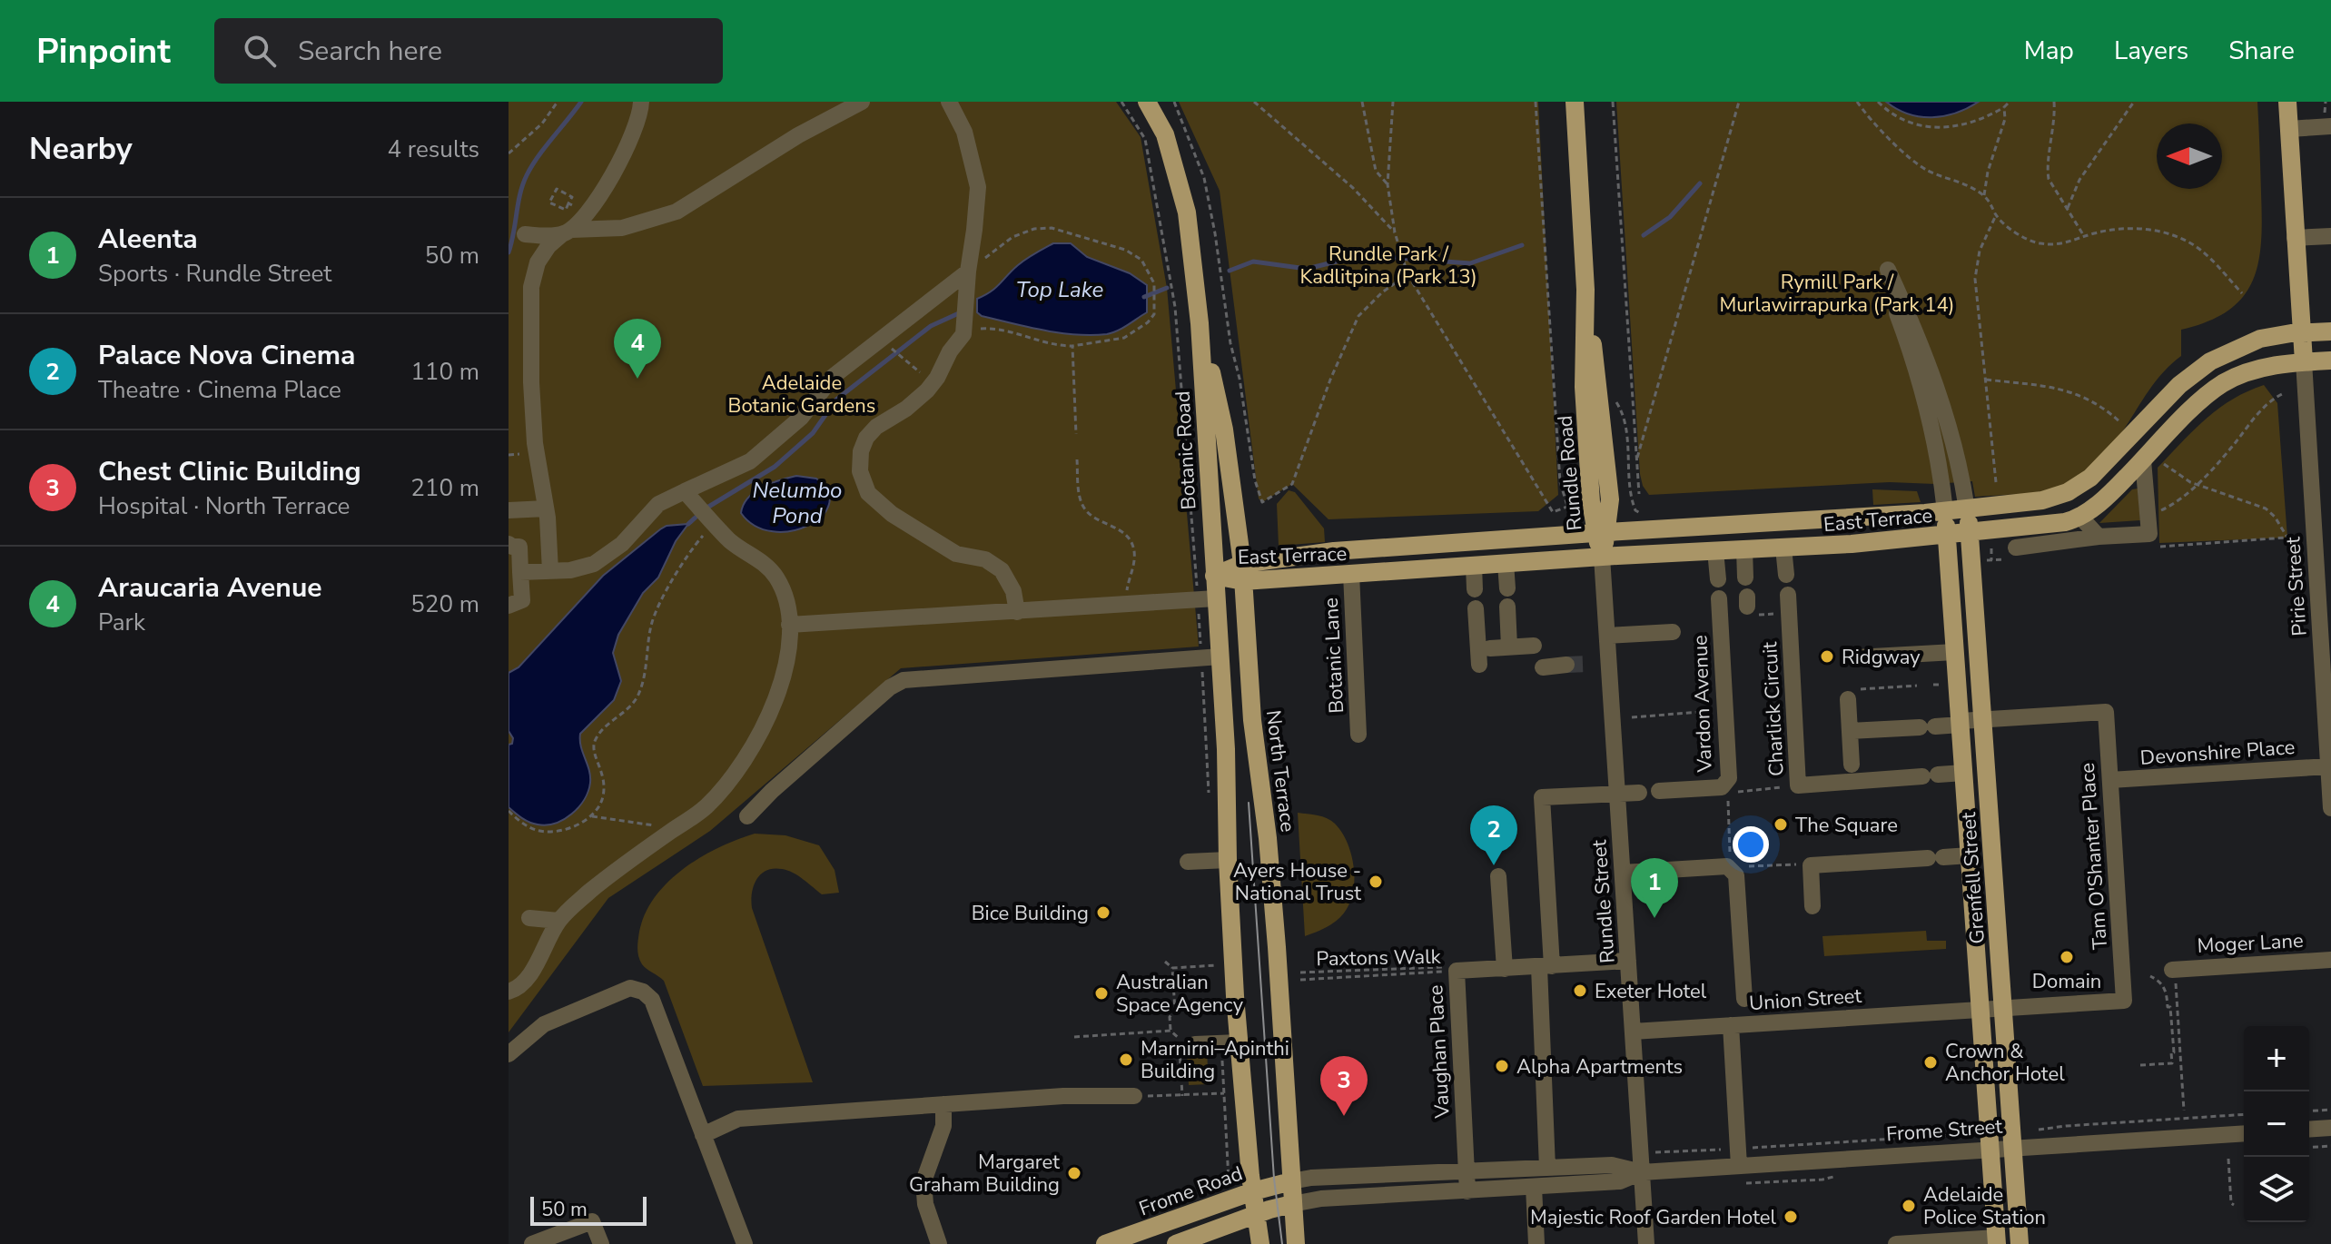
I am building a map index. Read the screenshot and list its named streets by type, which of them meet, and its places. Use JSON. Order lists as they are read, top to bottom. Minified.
{"streets":{"main road":["Botanic Road","Rundle Road","East Terrace","North Terrace","Grenfell Street","Frome Road"],"street":["Pirie Street","Botanic Lane","Vardon Avenue","Charlick Circuit","Devonshire Place","Tam O'Shanter Place","Rundle Street","Moger Lane","Union Street","Vaughan Place","Frome Street"],"path":["Paxtons Walk"]},"crossings":[["Botanic Road","East Terrace"],["Botanic Road","North Terrace"],["Rundle Road","East Terrace"],["Rundle Road","Rundle Street"],["East Terrace","Pirie Street"],["East Terrace","Botanic Lane"],["East Terrace","North Terrace"],["East Terrace","Grenfell Street"],["East Terrace","Rundle Street"],["Pirie Street","Devonshire Place"],["Charlick Circuit","Grenfell Street"],["Devonshire Place","Tam O'Shanter Place"],["North Terrace","Frome Street"],["North Terrace","Frome Road"],["Tam O'Shanter Place","Grenfell Street"],["Tam O'Shanter Place","Union Street"],["Grenfell Street","Union Street"],["Grenfell Street","Frome Street"],["Rundle Street","Union Street"],["Rundle Street","Vaughan Place"],["Rundle Street","Frome Street"],["Paxtons Walk","Vaughan Place"],["Vaughan Place","Frome Street"],["Frome Street","Frome Road"]],"water":["Top Lake","Nelumbo Pond"],"parks":["Rundle Park / Kadlitpina (Park 13)","Rymill Park / Murlawirrapurka (Park 14)","Adelaide Botanic Gardens"],"places":["Ridgway","The Square","Ayers House - National Trust","Bice Building","Domain","Exeter Hotel","Australian Space Agency","Marnirni–Apinthi Building","Crown & Anchor Hotel","Alpha Apartments","Margaret Graham Building","Adelaide Police Station","Majestic Roof Garden Hotel"],"scale_bar":"50 m","north":"left","page":{"header":"Pinpoint","search":"Search here","nav":["Map","Layers","Share"],"heading":["Nearby","4 results"],"list":[{"mark":"1","name":"Aleenta","note":"Sports · Rundle Street","value":"50 m"},{"mark":"2","name":"Palace Nova Cinema","note":"Theatre · Cinema Place","value":"110 m"},{"mark":"3","name":"Chest Clinic Building","note":"Hospital · North Terrace","value":"210 m"},{"mark":"4","name":"Araucaria Avenue","note":"Park","value":"520 m"}],"pins":["4","2","1","3"],"map_buttons":["+","−"],"scale":"50 m"}}
